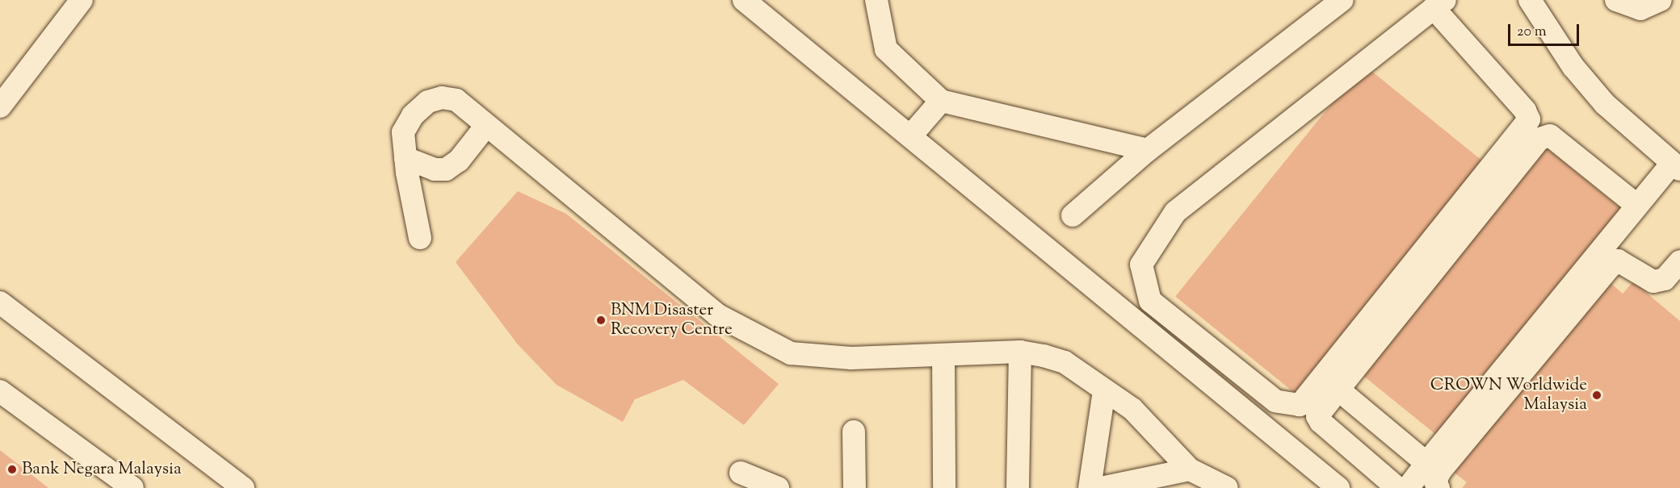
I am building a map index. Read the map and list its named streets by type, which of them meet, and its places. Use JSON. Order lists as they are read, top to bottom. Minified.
{"places":["BNM Disaster Recovery Centre","CROWN Worldwide Malaysia","Bank Negara Malaysia"],"scale_bar":"20 m"}
